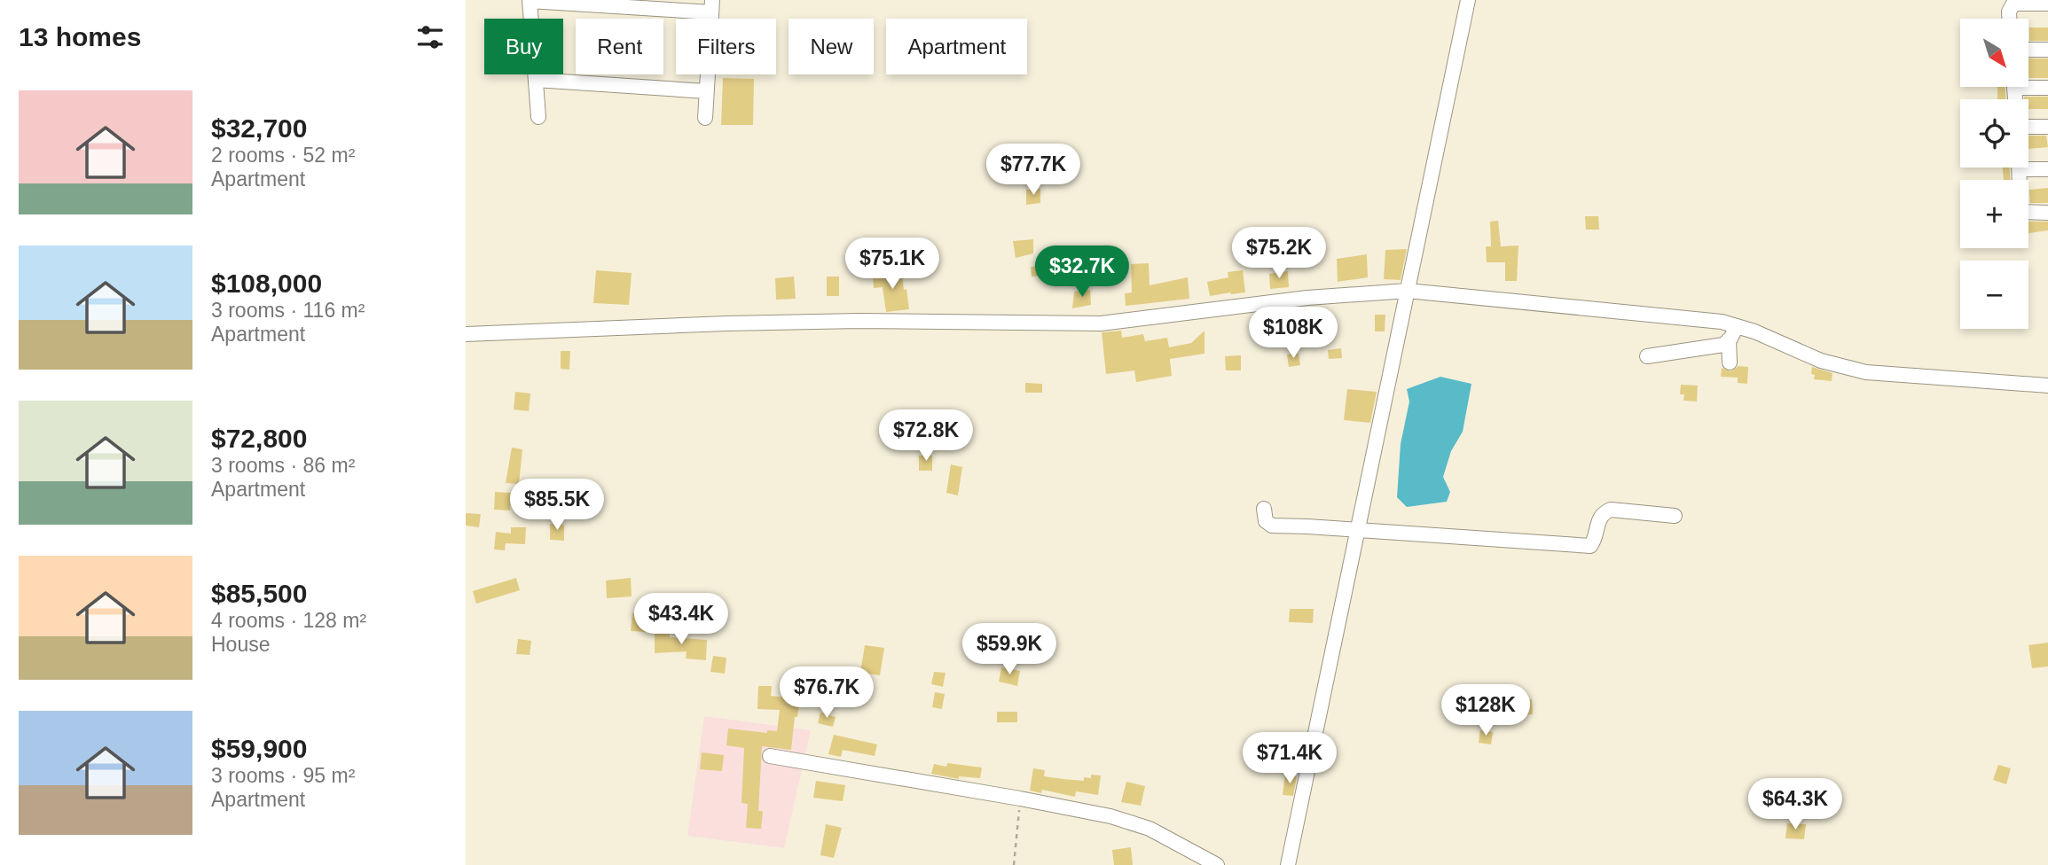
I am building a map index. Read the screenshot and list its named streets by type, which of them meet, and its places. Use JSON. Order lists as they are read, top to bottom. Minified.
{"north":"bottom right","page":{"heading":"13 homes","map_buttons":["+","−"],"chip":["Buy","Rent","Filters","New","Apartment"],"list":[{"name":"$32,700","note":"2 rooms · 52 m² · Apartment"},{"name":"$108,000","note":"3 rooms · 116 m² · Apartment"},{"name":"$72,800","note":"3 rooms · 86 m² · Apartment"},{"name":"$85,500","note":"4 rooms · 128 m² · House"},{"name":"$59,900","note":"3 rooms · 95 m² · Apartment"}],"price":["$77.7K","$75.2K","$75.1K","$32.7K","$108K","$72.8K","$85.5K","$43.4K","$59.9K","$76.7K","$128K","$71.4K","$64.3K"]}}
